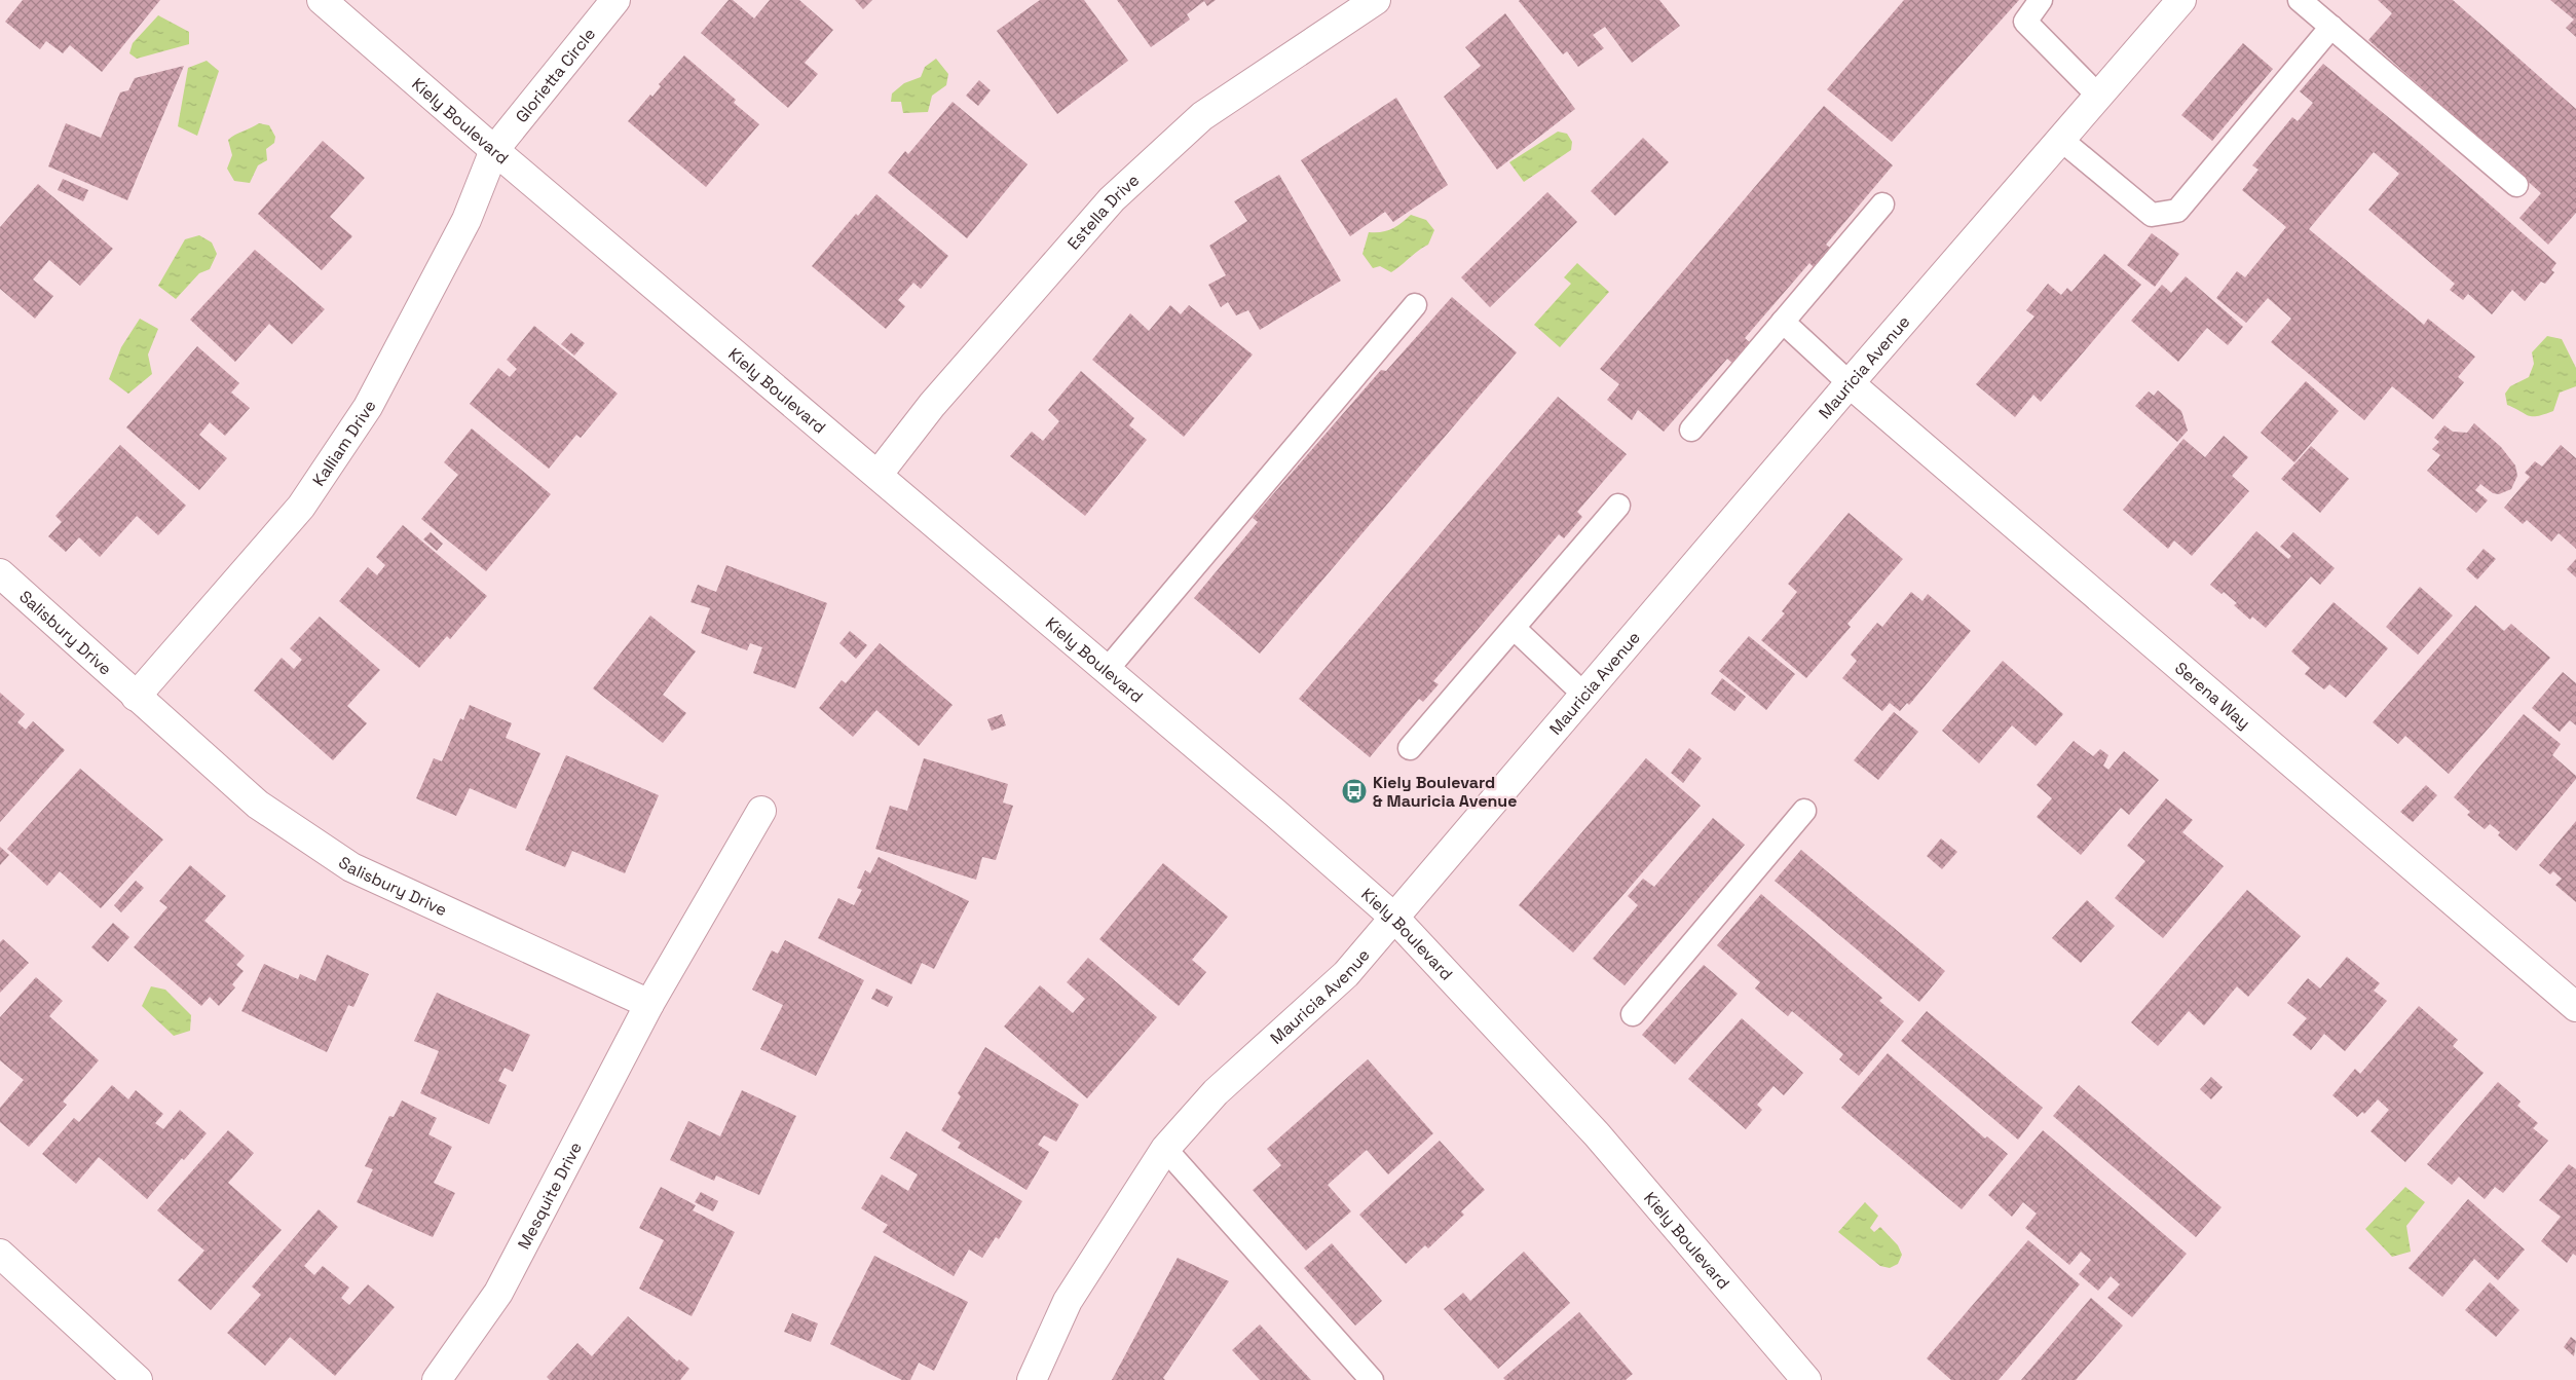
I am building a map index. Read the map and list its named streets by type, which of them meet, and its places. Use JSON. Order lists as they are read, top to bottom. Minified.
{"streets":{"street":["Glorietta Circle","Kiely Boulevard","Estella Drive","Mauricia Avenue","Kalliam Drive","Salisbury Drive","Serena Way","Mesquite Drive"]},"crossings":[["Glorietta Circle","Kiely Boulevard"],["Glorietta Circle","Kalliam Drive"],["Kiely Boulevard","Estella Drive"],["Kiely Boulevard","Mauricia Avenue"],["Kiely Boulevard","Kalliam Drive"],["Mauricia Avenue","Serena Way"],["Kalliam Drive","Salisbury Drive"],["Salisbury Drive","Mesquite Drive"]],"places":{"bus stop":["Kiely Boulevard & Mauricia Avenue"]}}
